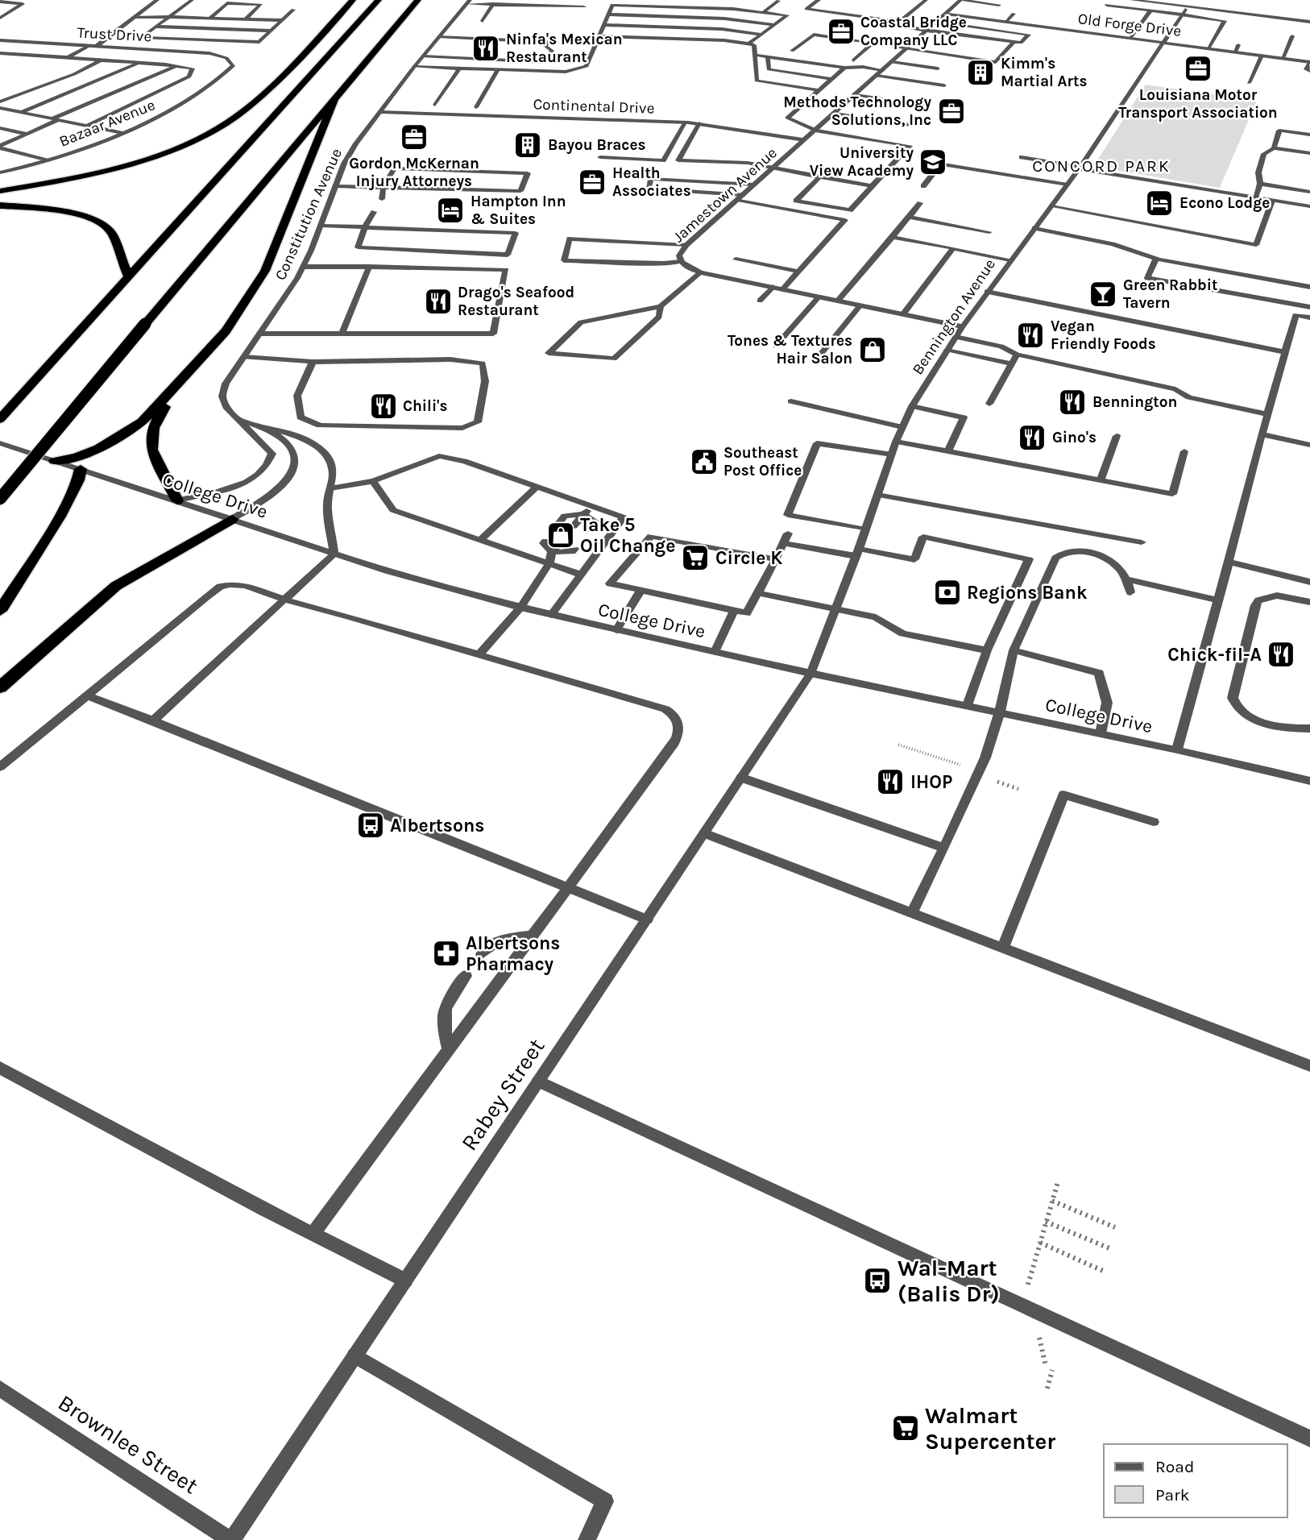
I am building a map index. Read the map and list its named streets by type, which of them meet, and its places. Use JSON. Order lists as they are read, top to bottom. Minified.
{"streets":{"street":["Old Forge Drive","Trust Drive","Continental Drive","Bazaar Avenue","Jamestown Avenue","Constitution Avenue","Bennington Avenue","College Drive","Rabey Street","Brownlee Street"]},"crossings":[["Old Forge Drive","Jamestown Avenue"],["Old Forge Drive","Bennington Avenue"],["Trust Drive","Bazaar Avenue"],["Continental Drive","Jamestown Avenue"],["Continental Drive","Constitution Avenue"],["Jamestown Avenue","Bennington Avenue"],["Constitution Avenue","College Drive"],["Bennington Avenue","College Drive"],["Bennington Avenue","Rabey Street"],["College Drive","Rabey Street"],["Rabey Street","Brownlee Street"]],"districts":["CONCORD PARK"],"places":{"office":["Coastal Bridge Company LLC","Louisiana Motor Transport Association","Methods Technology Solutions, Inc","Gordon McKernan Injury Attorneys","Health Associates"],"restaurant":["Ninfa's Mexican Restaurant","Drago's Seafood Restaurant","Vegan Friendly Foods","Bennington","Chili's","Gino's","Chick-fil-A","IHOP"],"building":["Kimm's Martial Arts","Bayou Braces"],"school or university":["University View Academy"],"hotel":["Econo Lodge","Hampton Inn & Suites"],"bar":["Green Rabbit Tavern"],"shop":["Tones & Textures Hair Salon","Take 5 Oil Change"],"public building":["Southeast Post Office"],"supermarket":["Circle K","Walmart Supercenter"],"bank":["Regions Bank"],"bus stop":["Albertsons","Wal-Mart (Balis Dr)"],"pharmacy":["Albertsons Pharmacy"]},"legend":["Road","Park"]}
